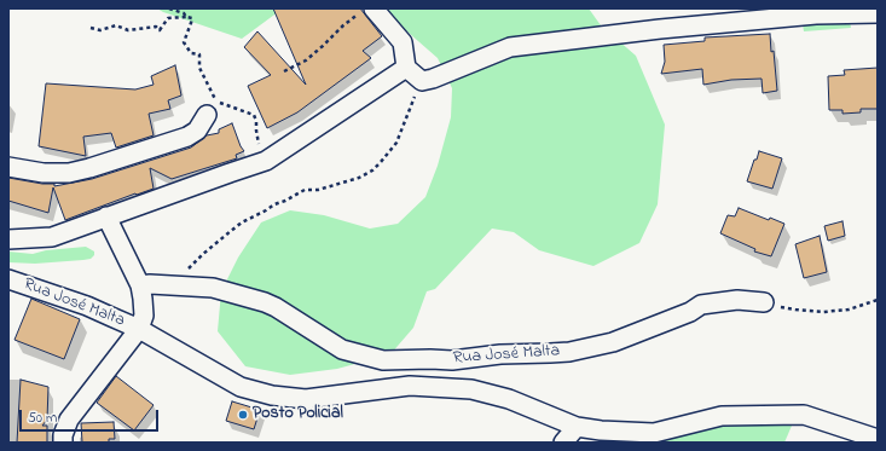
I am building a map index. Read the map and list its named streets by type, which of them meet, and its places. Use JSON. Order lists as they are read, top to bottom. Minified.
{"streets":{"street":["Rua José Malta"]},"places":["Posto Policial"],"scale_bar":"50 m"}
